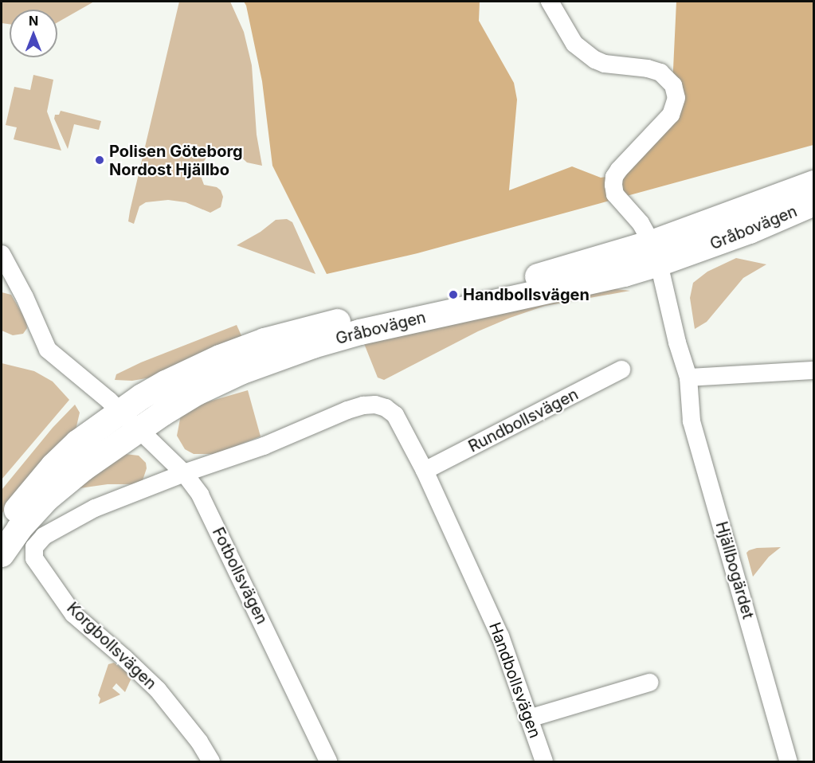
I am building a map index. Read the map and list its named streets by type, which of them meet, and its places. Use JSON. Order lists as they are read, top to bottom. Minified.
{"streets":{"main road":["Gråbovägen"],"street":["Rundbollsvägen","Hjällbogärdet","Fotbollsvägen","Korgbollsvägen","Handbollsvägen"]},"crossings":[["Gråbovägen","Hjällbogärdet"],["Gråbovägen","Fotbollsvägen"],["Rundbollsvägen","Handbollsvägen"],["Fotbollsvägen","Korgbollsvägen"],["Fotbollsvägen","Handbollsvägen"],["Korgbollsvägen","Handbollsvägen"]],"places":["Polisen Göteborg Nordost Hjällbo","Handbollsvägen"],"north":"top"}
